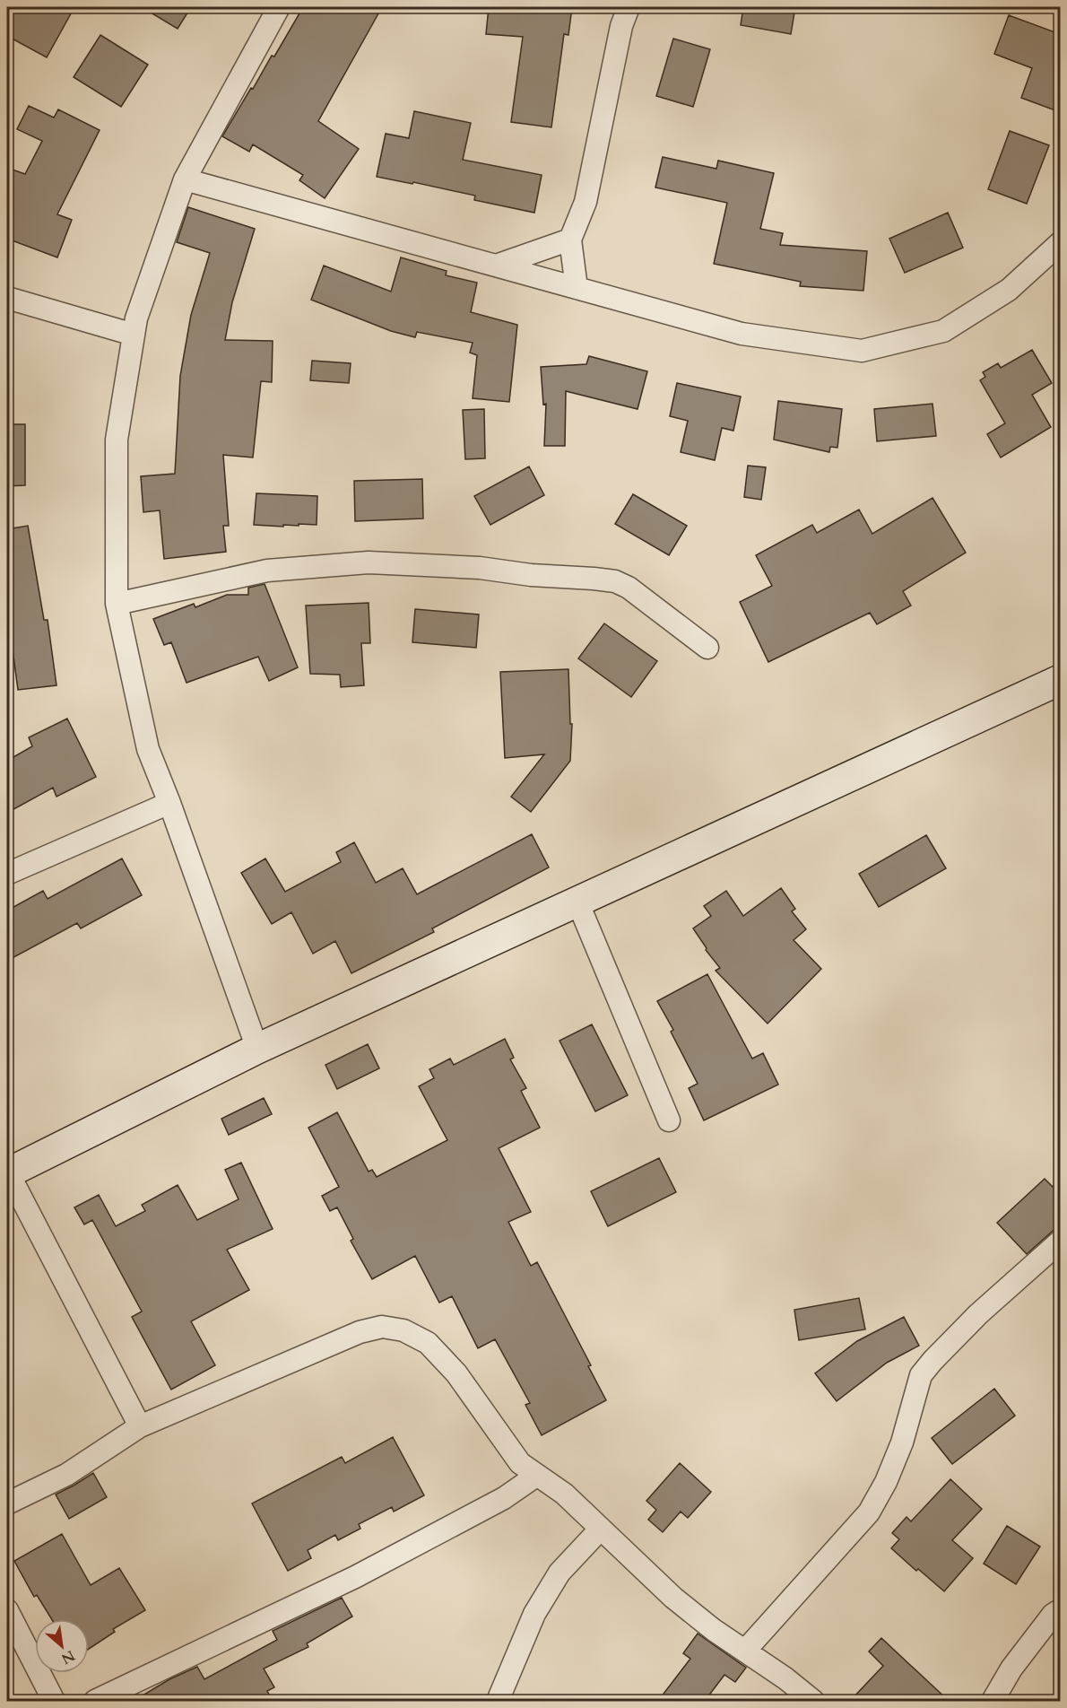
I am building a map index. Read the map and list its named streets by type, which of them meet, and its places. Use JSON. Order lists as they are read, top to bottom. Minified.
{"north":"bottom right"}
